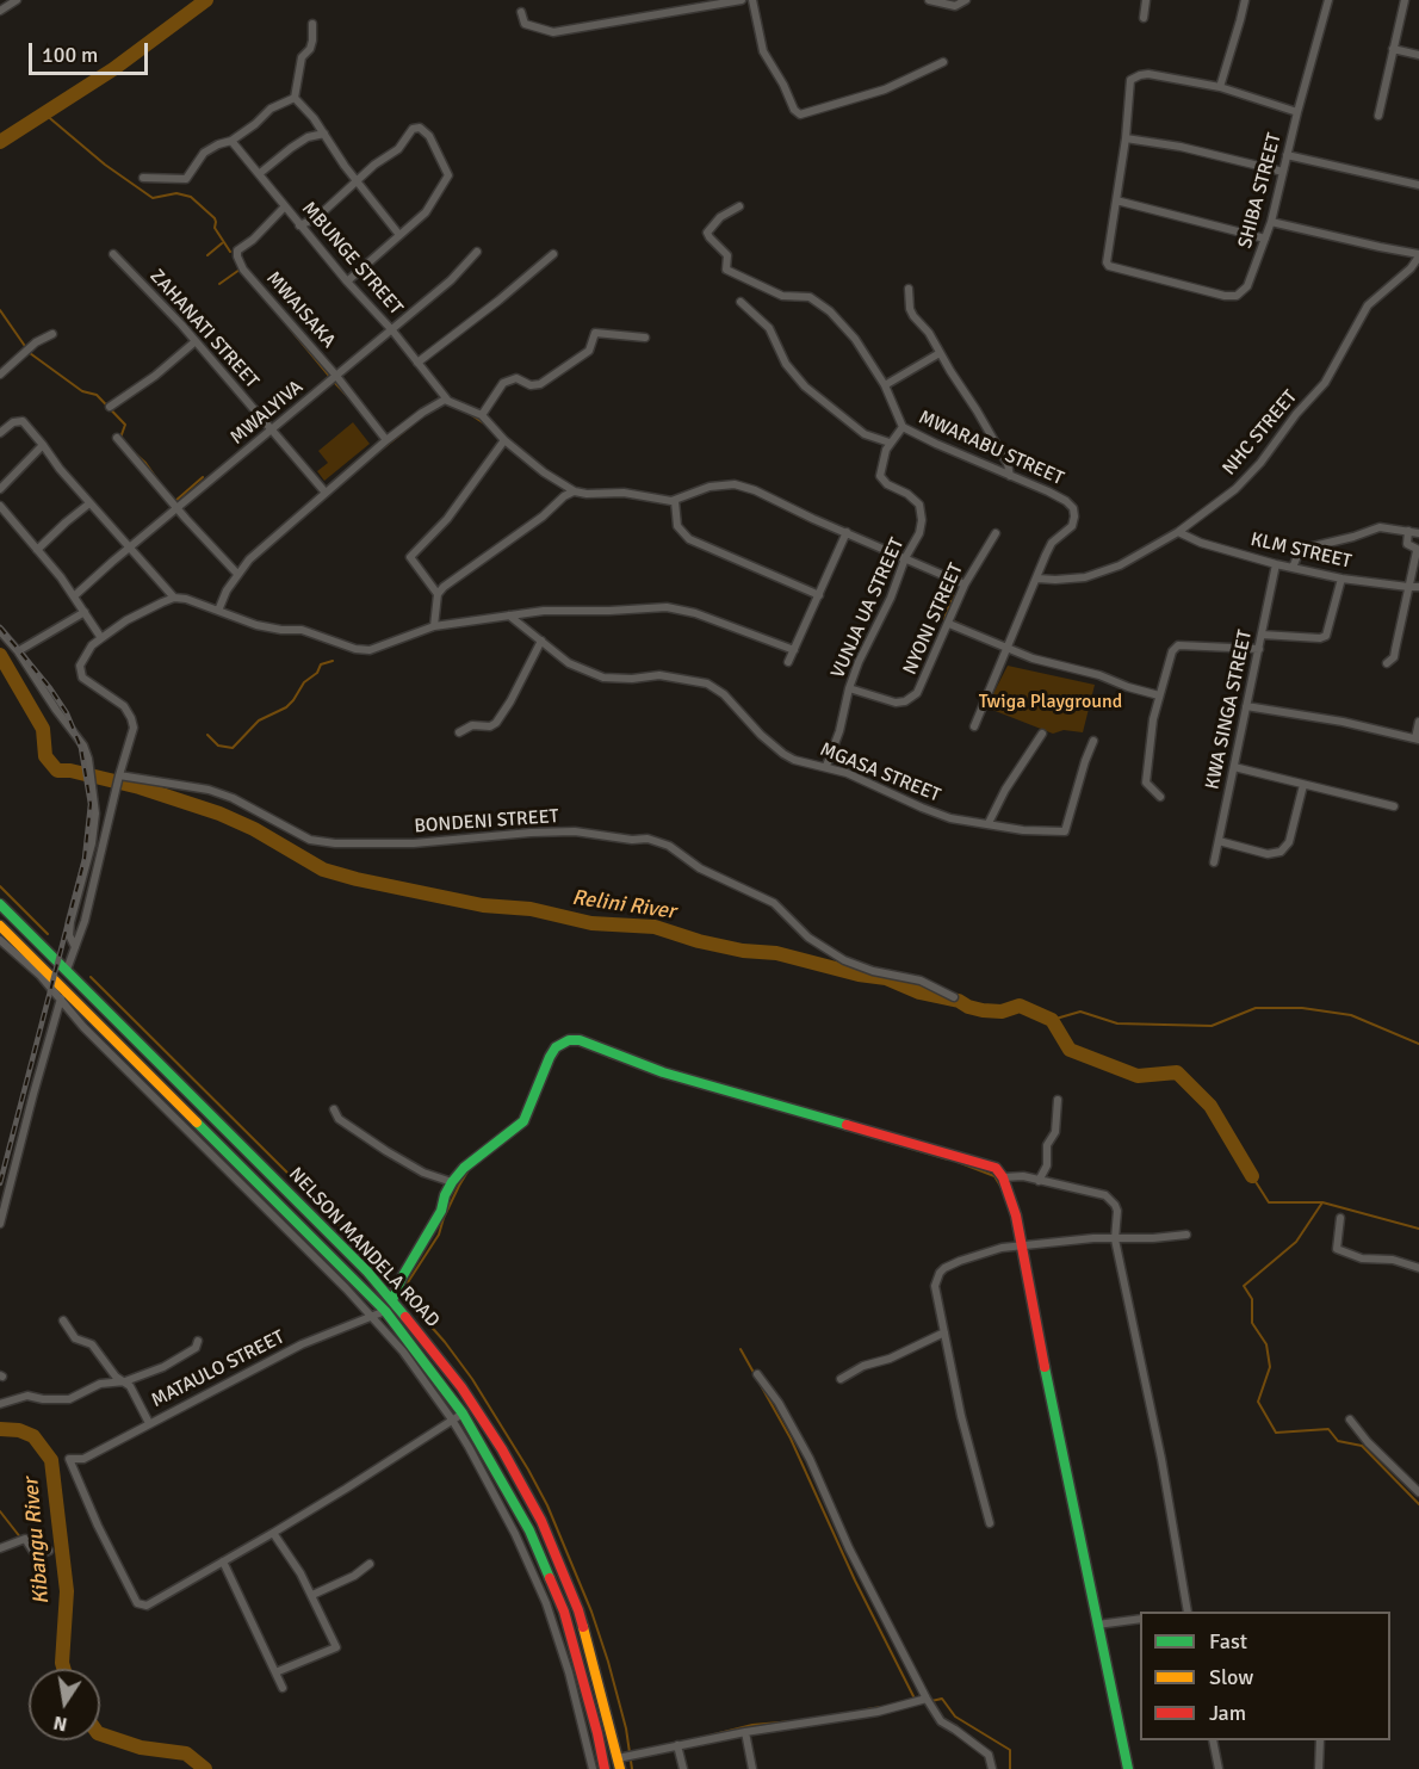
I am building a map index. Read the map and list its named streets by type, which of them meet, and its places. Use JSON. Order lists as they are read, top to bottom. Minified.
{"streets":{"main road":["NELSON MANDELA ROAD"],"street":["SHIBA STREET","MBUNGE STREET","MWAISAKA","ZAHANATI STREET","MWALYIVA","NHC STREET","MWARABU STREET","KLM STREET","VUNJA UA STREET","NYONI STREET","KWA SINGA STREET","MGASA STREET","BONDENI STREET","MATAULO STREET"]},"crossings":[["MBUNGE STREET","MWAISAKA"],["MBUNGE STREET","MWALYIVA"],["MWAISAKA","MWALYIVA"],["ZAHANATI STREET","MWALYIVA"],["NHC STREET","MWARABU STREET"],["NHC STREET","KLM STREET"],["KLM STREET","KWA SINGA STREET"],["VUNJA UA STREET","NYONI STREET"],["VUNJA UA STREET","MGASA STREET"],["NELSON MANDELA ROAD","MATAULO STREET"]],"water":["Relini River","Kibangu River"],"parks":["Twiga Playground"],"legend":["Fast","Slow","Jam"],"scale_bar":"100 m","north":"bottom"}
